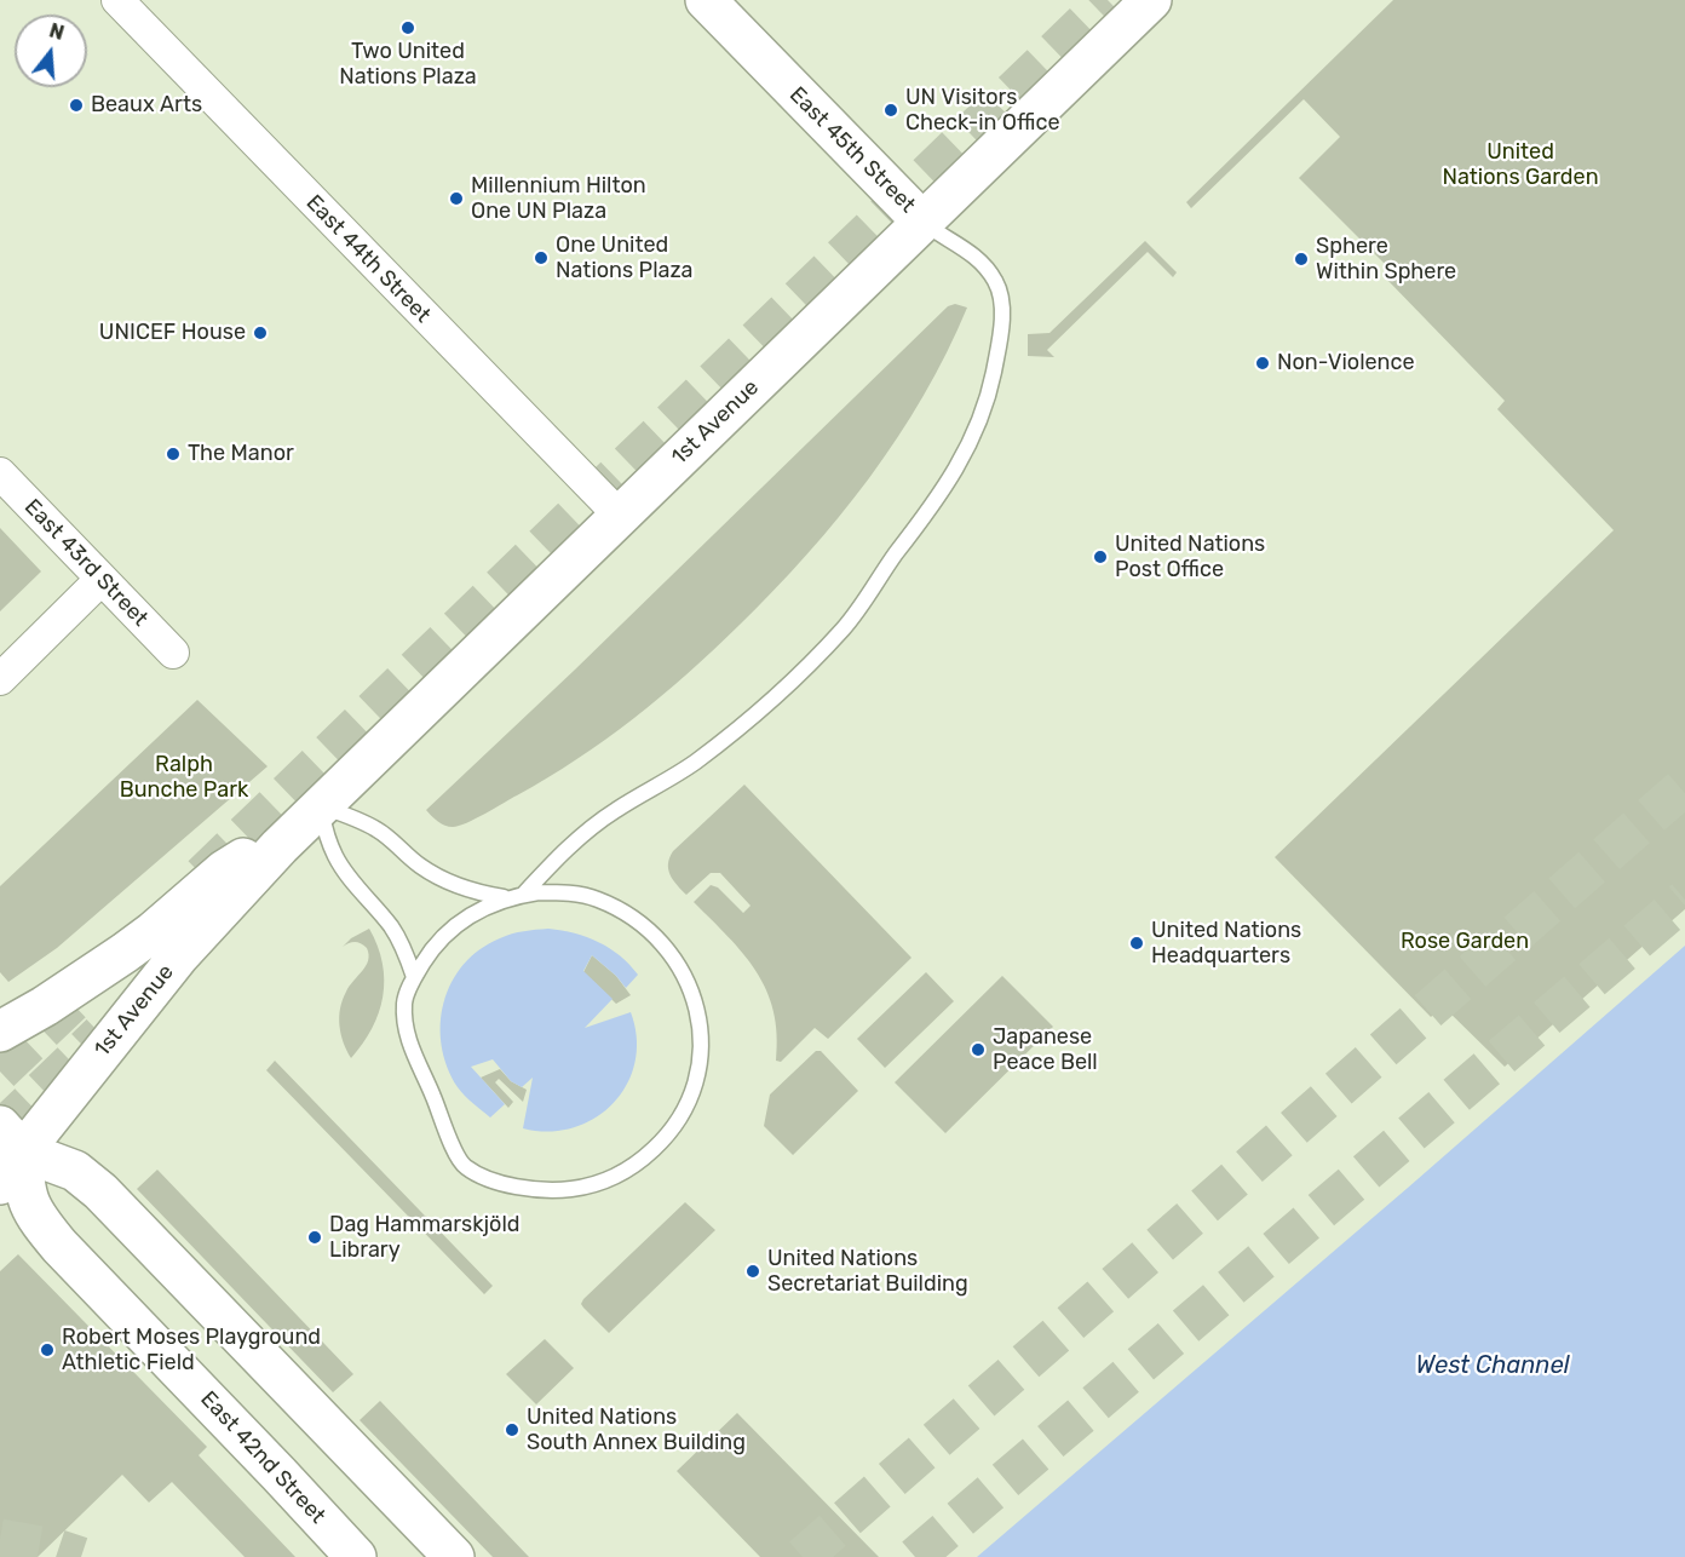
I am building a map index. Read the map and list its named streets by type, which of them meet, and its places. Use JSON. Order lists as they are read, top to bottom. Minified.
{"streets":{"main road":["East 45th Street","1st Avenue","East 42nd Street"],"street":["East 44th Street","East 43rd Street"]},"crossings":[["East 45th Street","1st Avenue"],["East 44th Street","1st Avenue"],["1st Avenue","East 42nd Street"]],"water":["West Channel"],"parks":["United Nations Garden","Ralph Bunche Park","Rose Garden"],"places":["Two United Nations Plaza","Beaux Arts","UN Visitors Check-in Office","Millennium Hilton One UN Plaza","One United Nations Plaza","Sphere Within Sphere","UNICEF House","Non-Violence","The Manor","United Nations Post Office","United Nations Headquarters","Japanese Peace Bell","Dag Hammarskjöld Library","United Nations Secretariat Building","Robert Moses Playground Athletic Field","United Nations South Annex Building"],"north":"top"}
